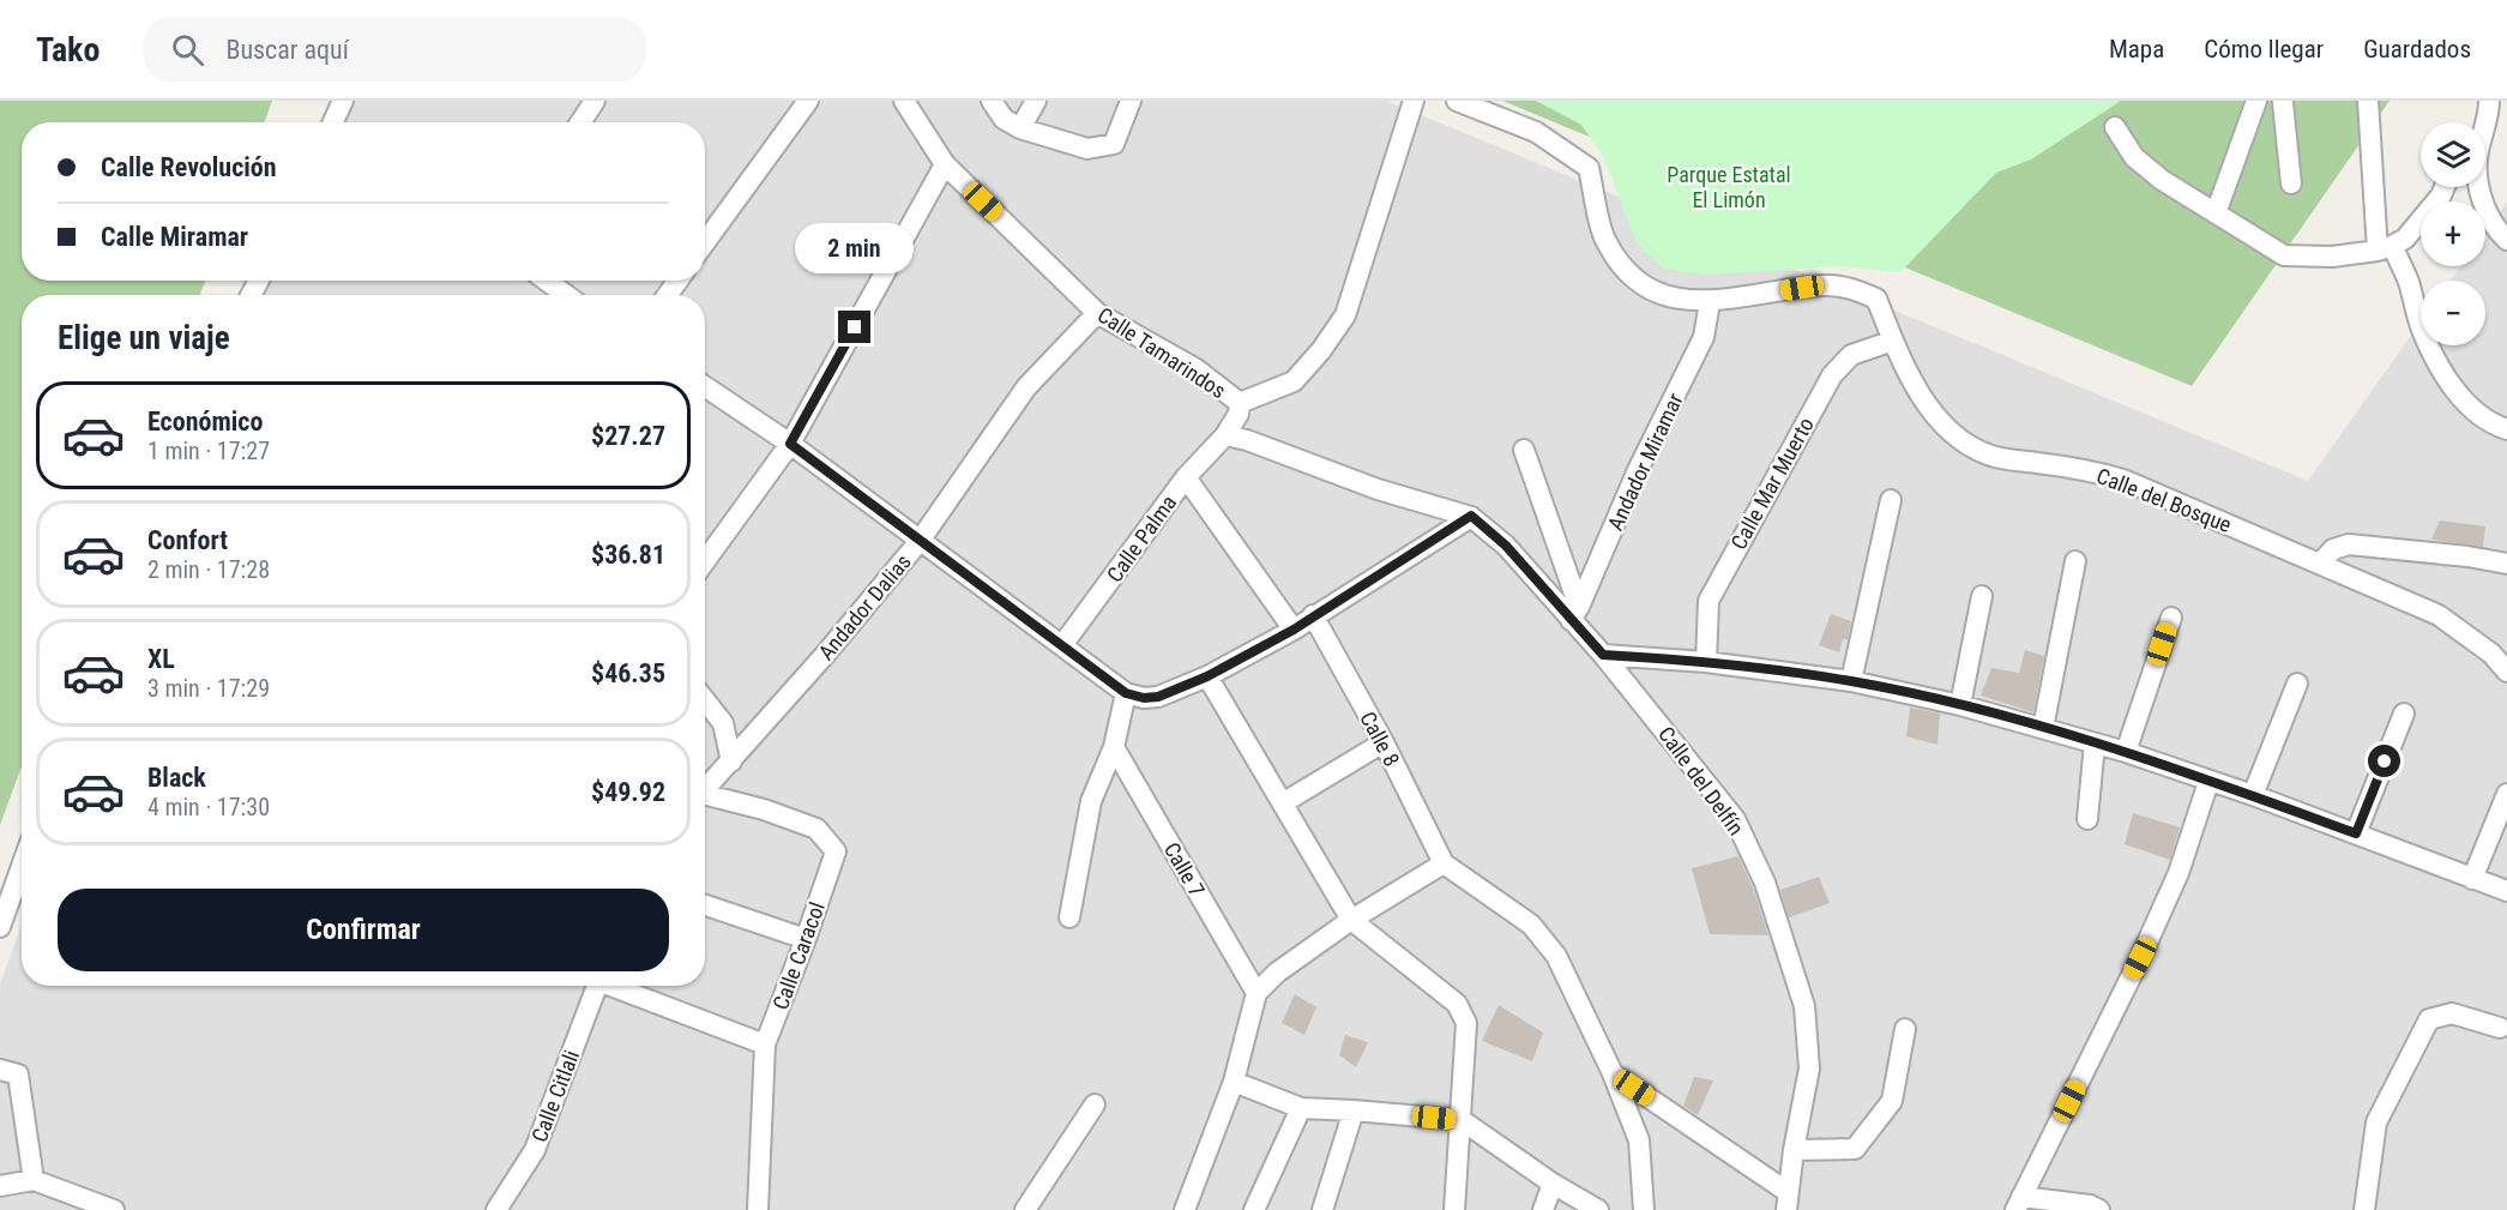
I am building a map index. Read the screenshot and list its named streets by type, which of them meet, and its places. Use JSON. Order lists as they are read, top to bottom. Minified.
{"streets":{"street":["Calle Tamarindos","Andador Miramar","Calle Mar Muerto","Calle del Bosque","Calle Palma","Andador Dalias","Calle 8","Calle del Delfín","Calle 7","Calle Caracol","Calle Citlali"]},"crossings":[["Calle Tamarindos","Calle Palma"],["Calle Tamarindos","Andador Dalias"],["Andador Miramar","Calle del Bosque"],["Andador Miramar","Calle del Delfín"],["Calle Mar Muerto","Calle del Bosque"]],"parks":["Parque Estatal El Limón"],"page":{"header":"Tako","search":"Buscar aquí","nav":["Mapa","Cómo llegar","Guardados"],"map_buttons":["+","−"],"banner":["Calle Revolución","Calle Miramar"],"bubble":"2 min","heading":"Elige un viaje","list":[{"name":"Económico","note":"1 min · 17:27","value":"$27.27"},{"name":"Confort","note":"2 min · 17:28","value":"$36.81"},{"name":"XL","note":"3 min · 17:29","value":"$46.35"},{"name":"Black","note":"4 min · 17:30","value":"$49.92"}],"buttons":"Confirmar"}}
